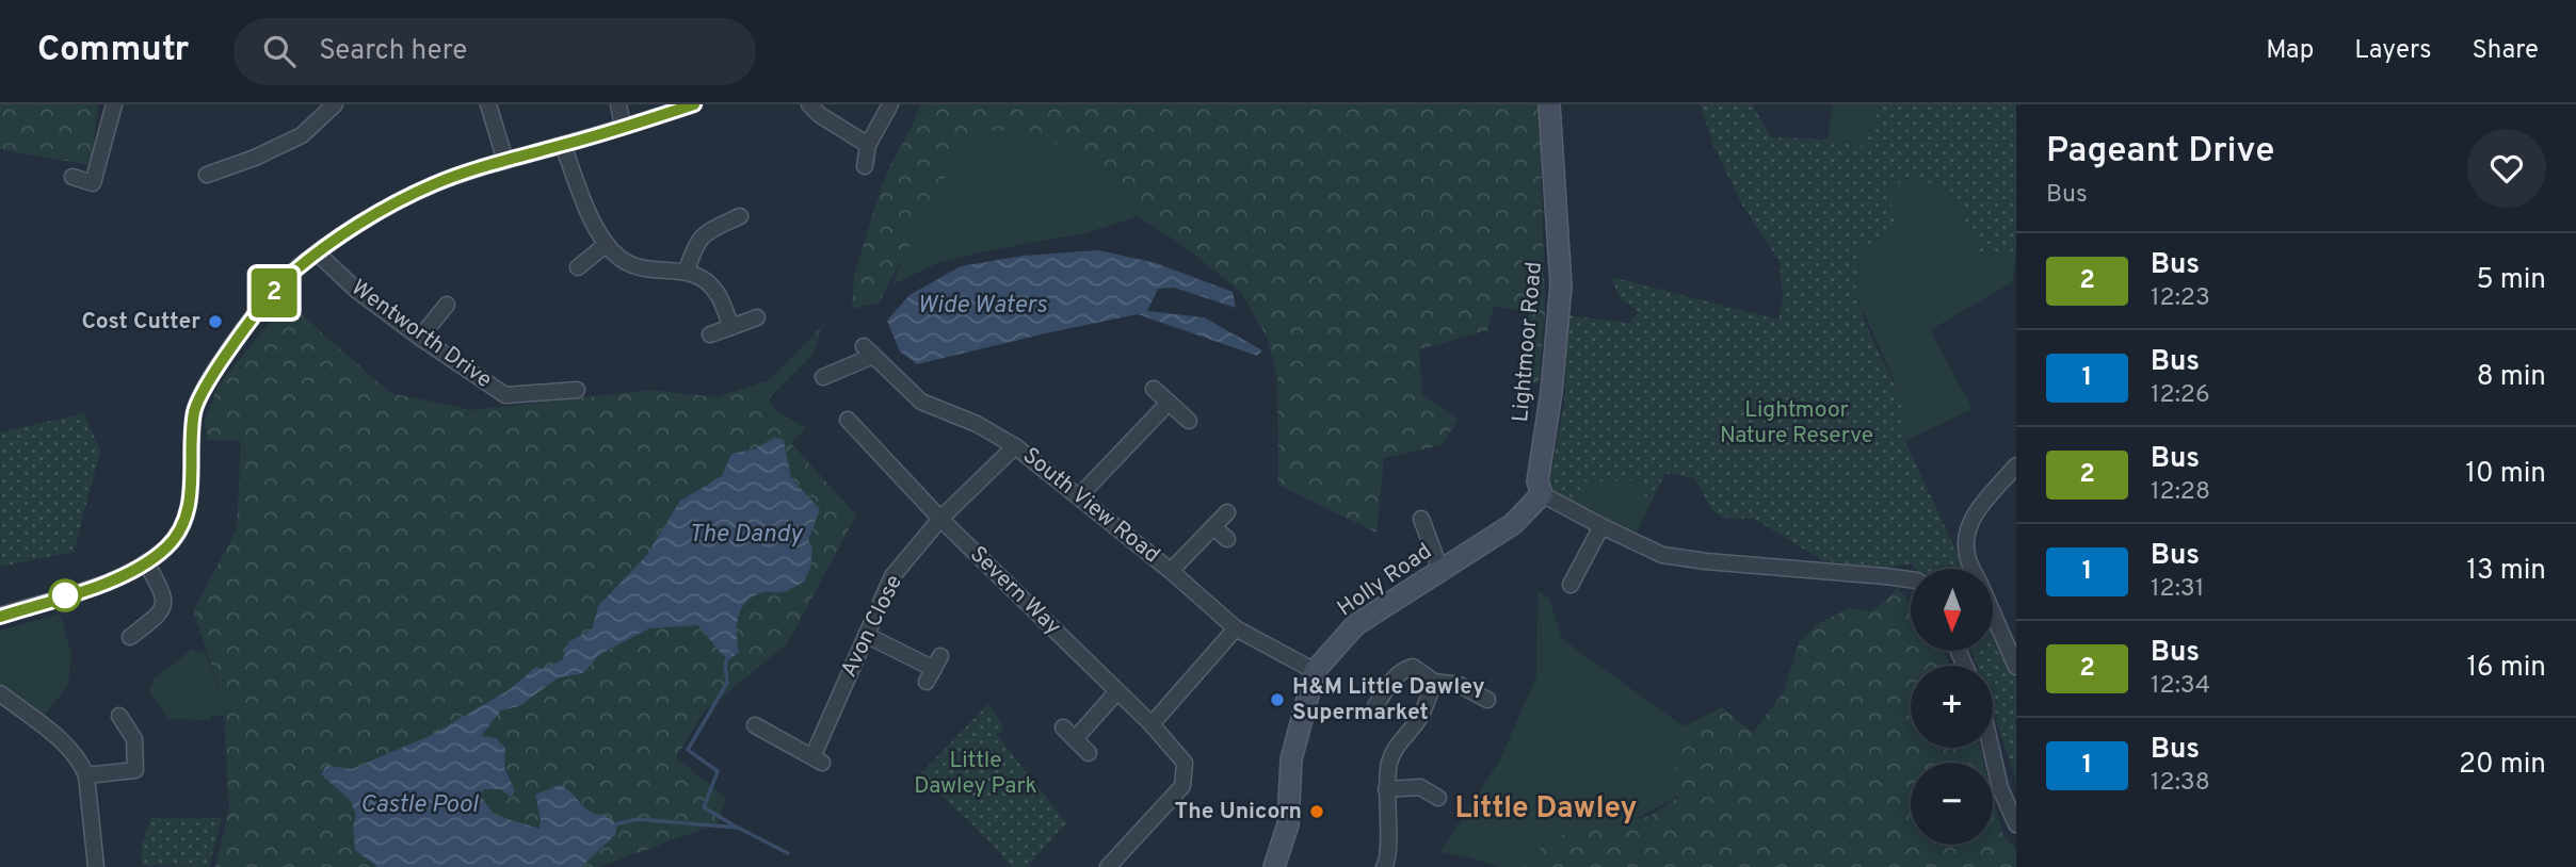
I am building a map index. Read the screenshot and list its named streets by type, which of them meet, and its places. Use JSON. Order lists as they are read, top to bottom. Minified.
{"streets":{"street":["Wentworth Drive","Lightmoor Road","South View Road","Holly Road","Severn Way","Avon Close"]},"crossings":[["Lightmoor Road","Holly Road"],["South View Road","Holly Road"],["South View Road","Avon Close"],["Severn Way","Avon Close"]],"districts":["Little Dawley"],"water":["Wide Waters","The Dandy","Castle Pool"],"parks":["Lightmoor Nature Reserve","Little Dawley Park"],"places":["Cost Cutter","H&M Little Dawley Supermarket","The Unicorn"],"lines":["bus line 2"],"north":"bottom","page":{"header":"Commutr","search":"Search here","nav":["Map","Layers","Share"],"on_map":"2","heading":["Pageant Drive","Bus"],"list":[{"mark":"2","name":"Bus","note":"12:23","value":"5 min"},{"mark":"1","name":"Bus","note":"12:26","value":"8 min"},{"mark":"2","name":"Bus","note":"12:28","value":"10 min"},{"mark":"1","name":"Bus","note":"12:31","value":"13 min"},{"mark":"2","name":"Bus","note":"12:34","value":"16 min"},{"mark":"1","name":"Bus","note":"12:38","value":"20 min"}],"map_buttons":["+","−"]}}
